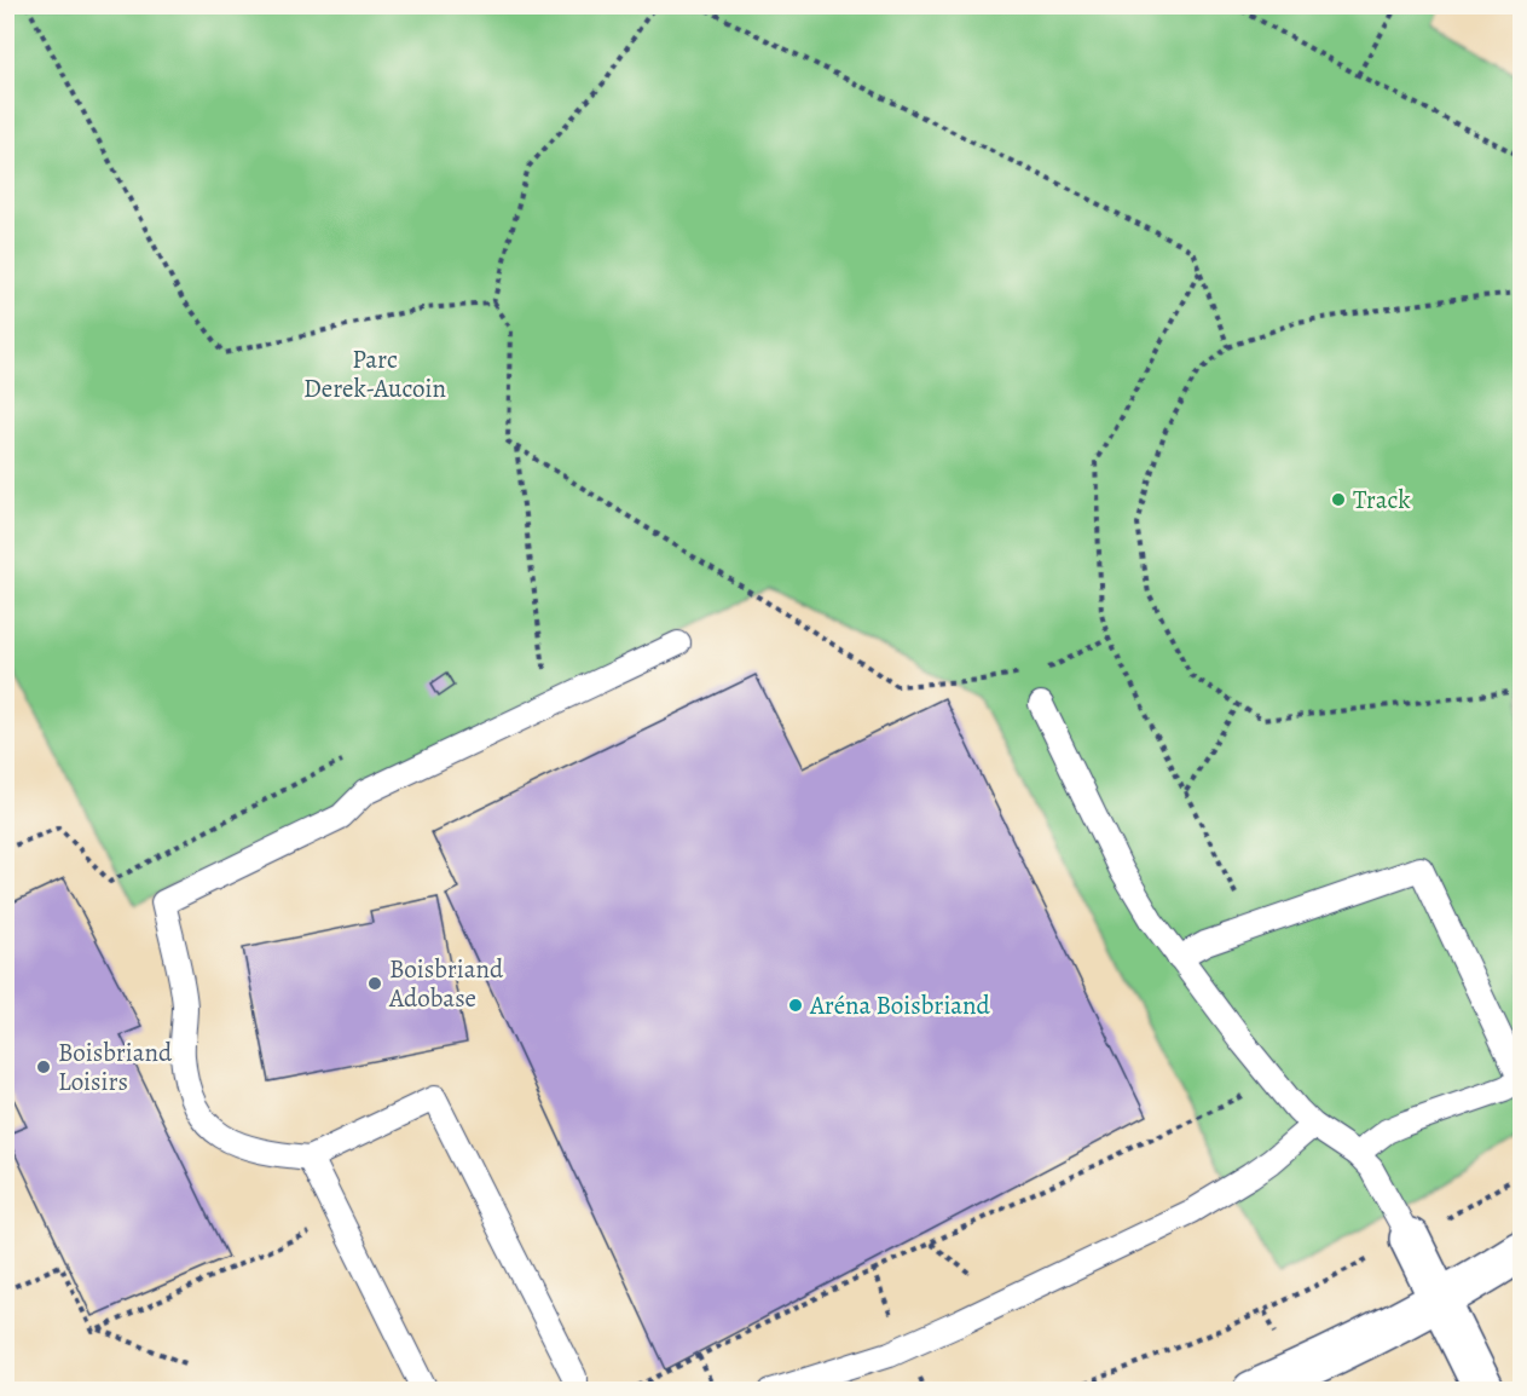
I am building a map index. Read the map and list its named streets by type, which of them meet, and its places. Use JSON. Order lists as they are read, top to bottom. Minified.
{"parks":["Parc Derek-Aucoin"],"places":["Track","Boisbriand Adobase","Aréna Boisbriand","Boisbriand Loisirs"]}
